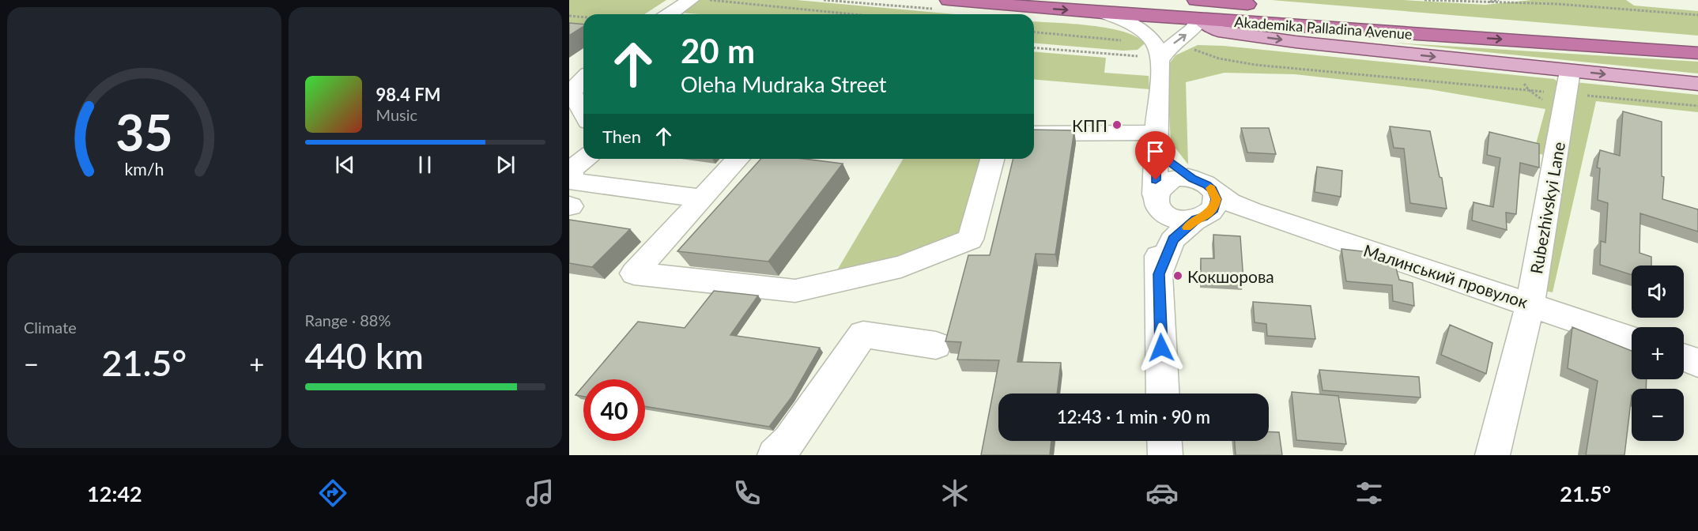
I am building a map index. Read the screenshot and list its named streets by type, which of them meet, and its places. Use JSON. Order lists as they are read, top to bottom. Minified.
{"streets":{"highway":["Akademika Palladina Avenue"],"street":["Rubezhivskyi Lane","Малинський провулок"]},"crossings":[["Rubezhivskyi Lane","Малинський провулок"]],"places":["КПП","Кокшорова"],"page":{"turn":["20 m","Oleha Mudraka Street"],"song":["98.4 FM","Music"],"then":"Then","tile":["Climate",["Range · 88%","440 km"]],"map_buttons":["+","−"],"heat":["−","21.5°","+"],"limit":"40","trip":"12:43 · 1 min · 90 m","tabs":["12:42","21.5°"],"gauge":["35","km/h"]}}
